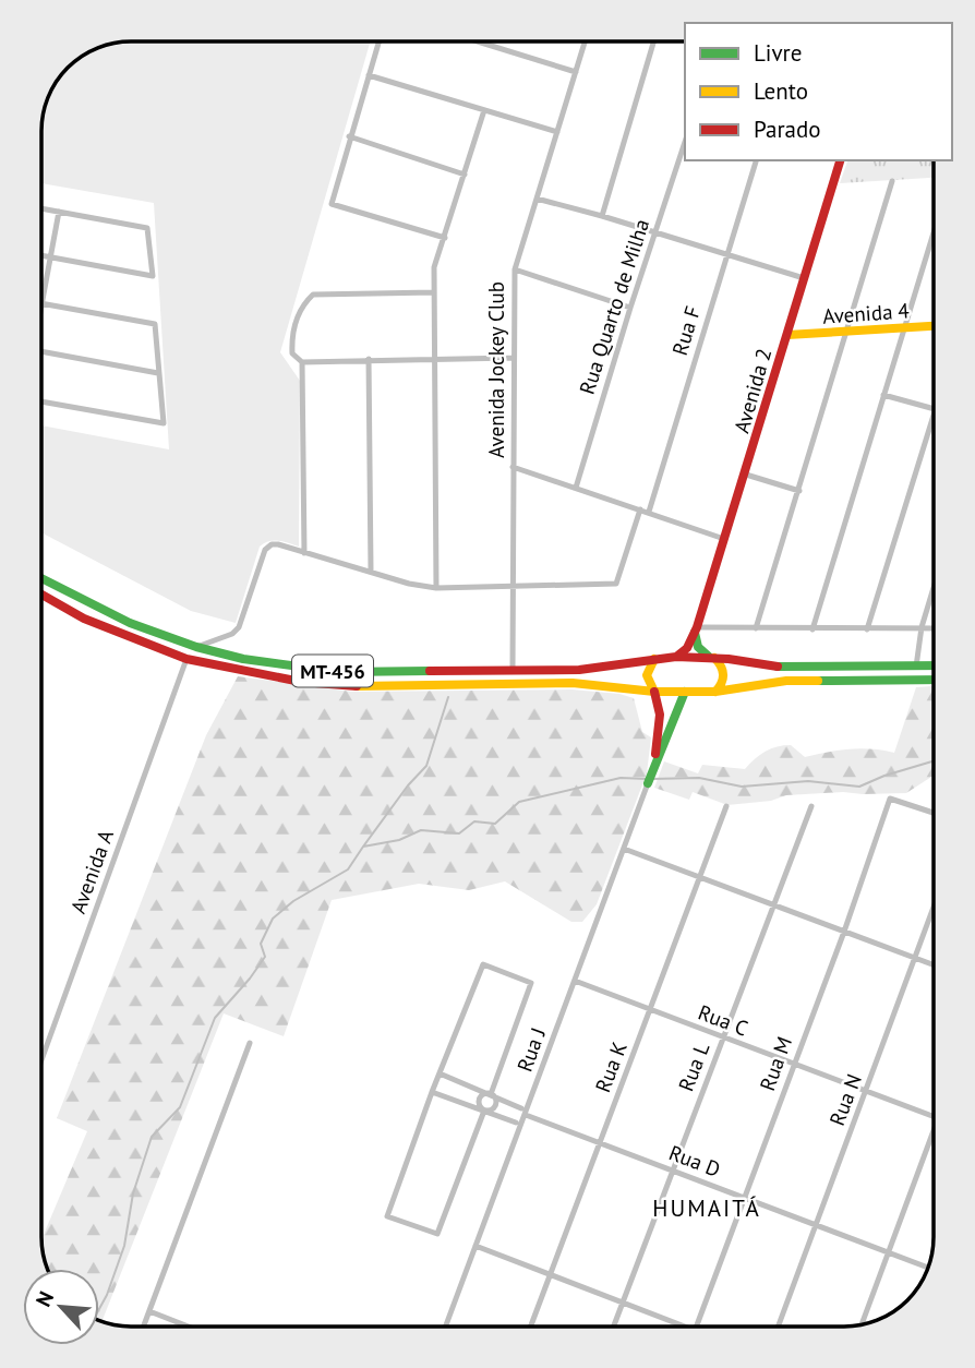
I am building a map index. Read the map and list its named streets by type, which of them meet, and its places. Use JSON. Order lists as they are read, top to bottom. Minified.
{"streets":{"main road":["Avenida 4","Avenida 2","MT-456","Rua J"],"street":["Rua Quarto de Milha","Rua F","Avenida Jockey Club","Avenida A","Rua C","Rua M","Rua K","Rua L","Rua N","Rua D"]},"crossings":[["Avenida 4","Avenida 2"],["Avenida 2","MT-456"],["MT-456","Avenida A"],["MT-456","Rua J"],["Rua C","Rua J"],["Rua C","Rua M"],["Rua C","Rua K"],["Rua C","Rua L"],["Rua C","Rua N"],["Rua J","Rua D"],["Rua M","Rua D"],["Rua K","Rua D"],["Rua L","Rua D"],["Rua N","Rua D"]],"districts":["HUMAITÁ"],"legend":["Livre","Lento","Parado"],"north":"top left"}
